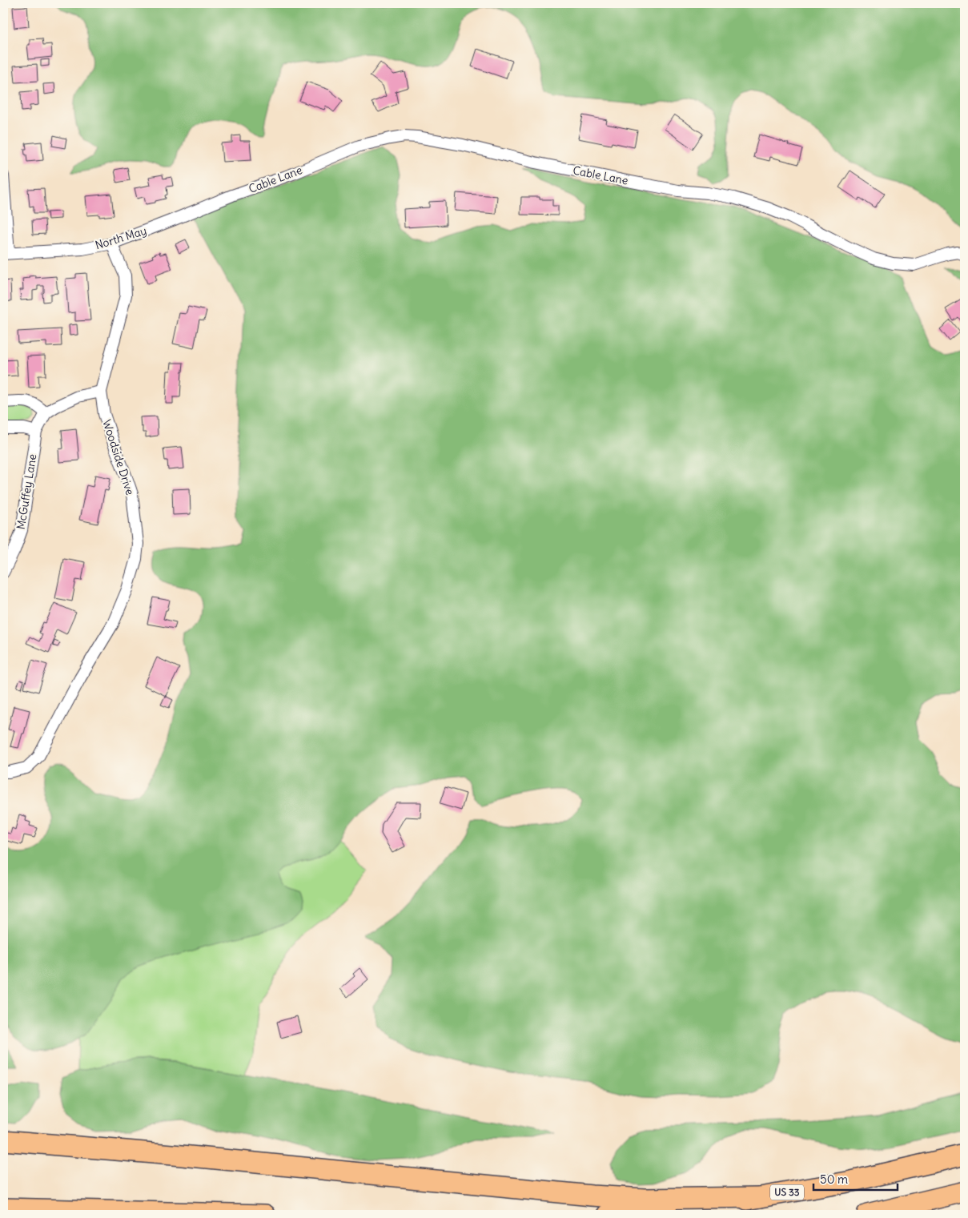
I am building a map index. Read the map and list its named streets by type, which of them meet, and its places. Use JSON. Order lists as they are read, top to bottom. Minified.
{"streets":{"highway":["US 33"],"street":["Cable Lane","North May","Woodside Drive","McGuffey Lane"]},"crossings":[["Cable Lane","North May"],["North May","Woodside Drive"]],"scale_bar":"50 m"}
